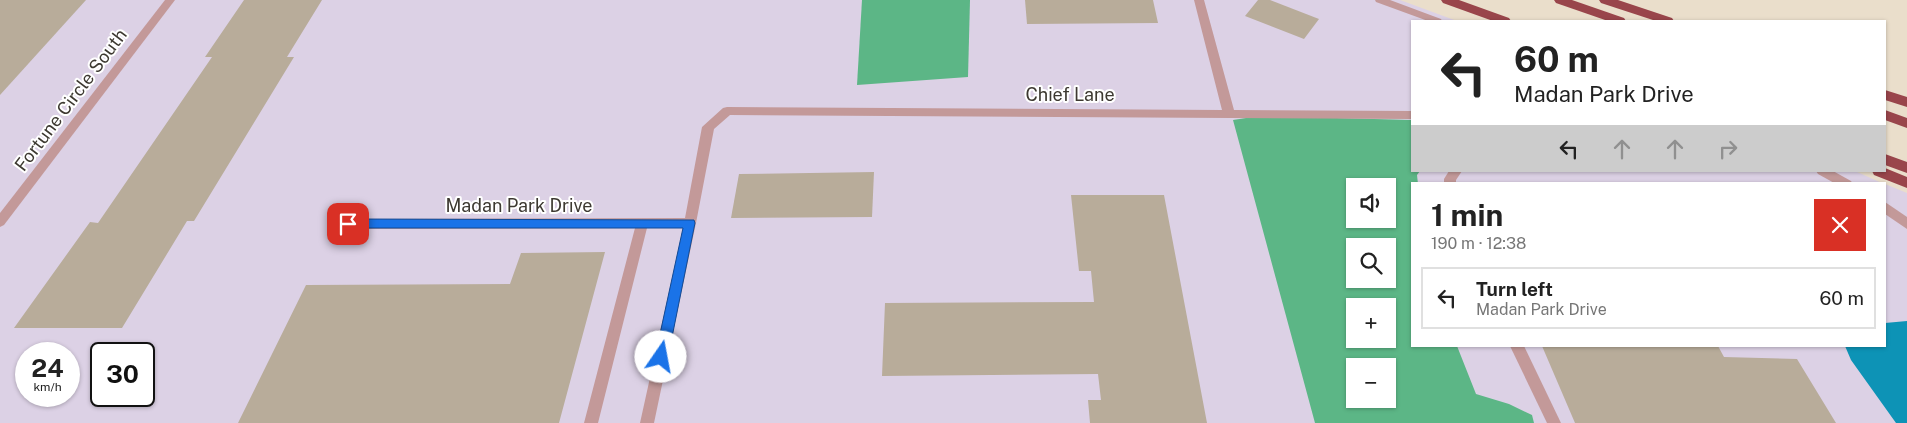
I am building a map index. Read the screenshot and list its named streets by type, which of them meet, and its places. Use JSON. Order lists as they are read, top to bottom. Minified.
{"streets":{"street":["Chief Lane","Fortune Circle South","Madan Park Drive"]},"crossings":[["Chief Lane","Madan Park Drive"]],"page":{"turn":["60 m","Madan Park Drive"],"map_buttons":["+","−"],"heading":["1 min","190 m · 12:38"],"list":[{"name":"Turn left","note":"Madan Park Drive","value":"60 m"}],"speed":"24 km/h","limit":"30"}}
